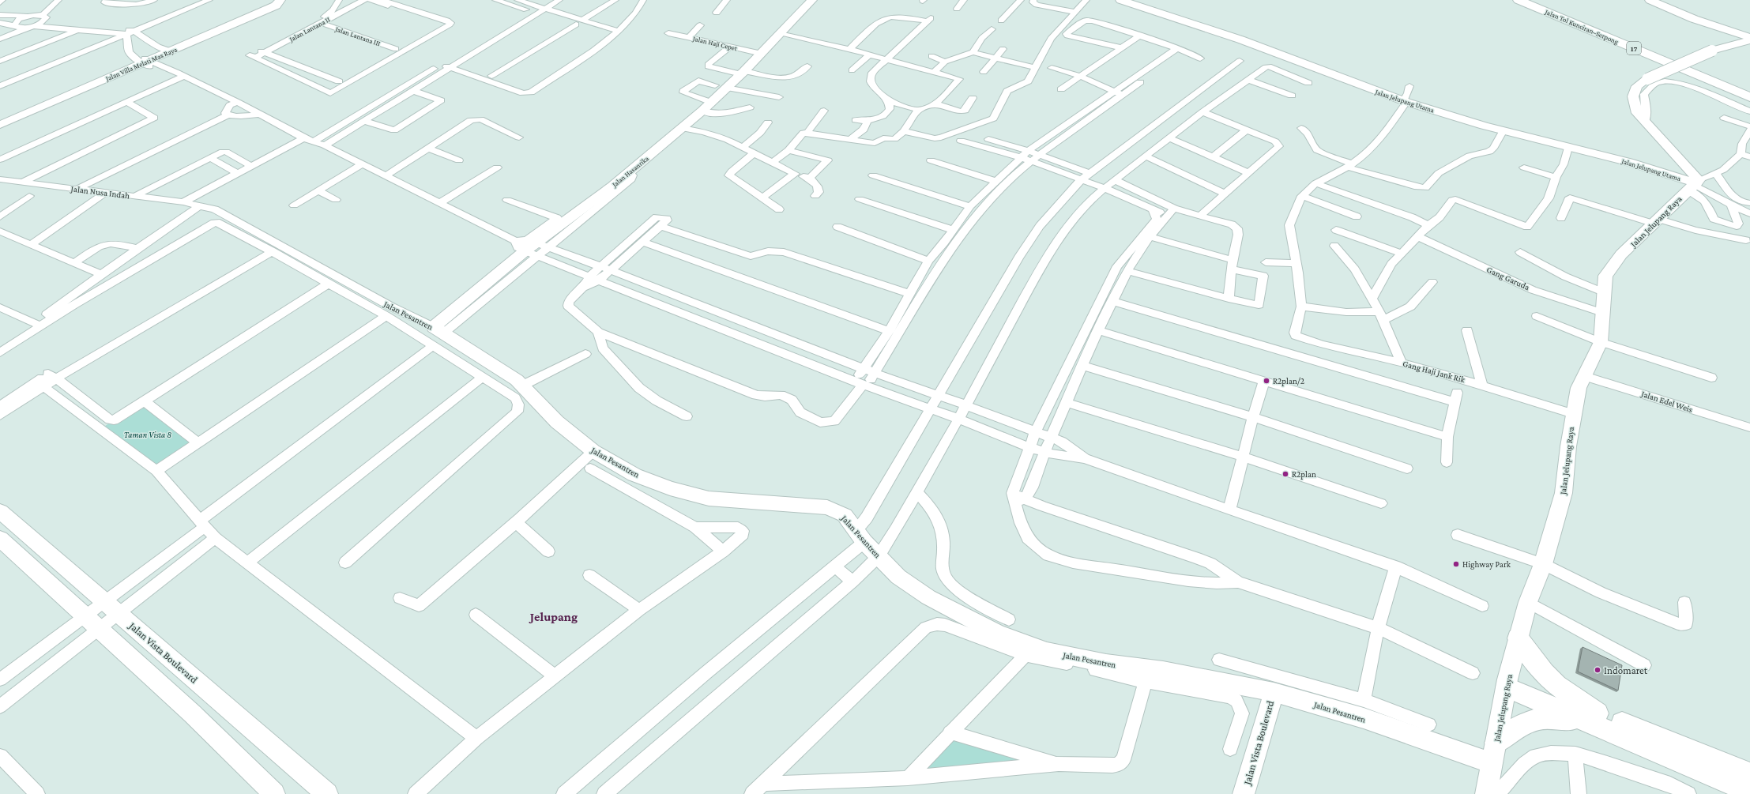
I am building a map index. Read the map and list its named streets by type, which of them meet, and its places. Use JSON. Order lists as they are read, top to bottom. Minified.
{"streets":{"highway":["Jalan Tol Kunciran–Serpong","17"],"street":["Jalan Lantana II","Jalan Lantana III","Jalan Haji Cepet","Jalan Villa Melati Mas Raya","Jalan Jelupang Utama","Jalan Hasanrika","Jalan Nusa Indah","Jalan Jelupang Raya","Gang Garuda","Jalan Pesantren","Gang Haji Jank Rik","Jalan Edel Weis","Jalan Vista Boulevard"]},"crossings":[["Jalan Lantana II","Jalan Lantana III"],["Jalan Haji Cepet","Jalan Hasanrika"],["Jalan Jelupang Utama","Jalan Jelupang Raya"],["Jalan Hasanrika","Jalan Pesantren"],["Jalan Nusa Indah","Jalan Pesantren"],["Jalan Jelupang Raya","Gang Garuda"],["Jalan Jelupang Raya","Jalan Pesantren"],["Jalan Jelupang Raya","Gang Haji Jank Rik"],["Jalan Jelupang Raya","Jalan Edel Weis"],["Jalan Pesantren","Jalan Vista Boulevard"]],"districts":["Jelupang"],"parks":["Taman Vista 8"],"places":["R2plan/2","R2plan","Highway Park","Indomaret"]}
